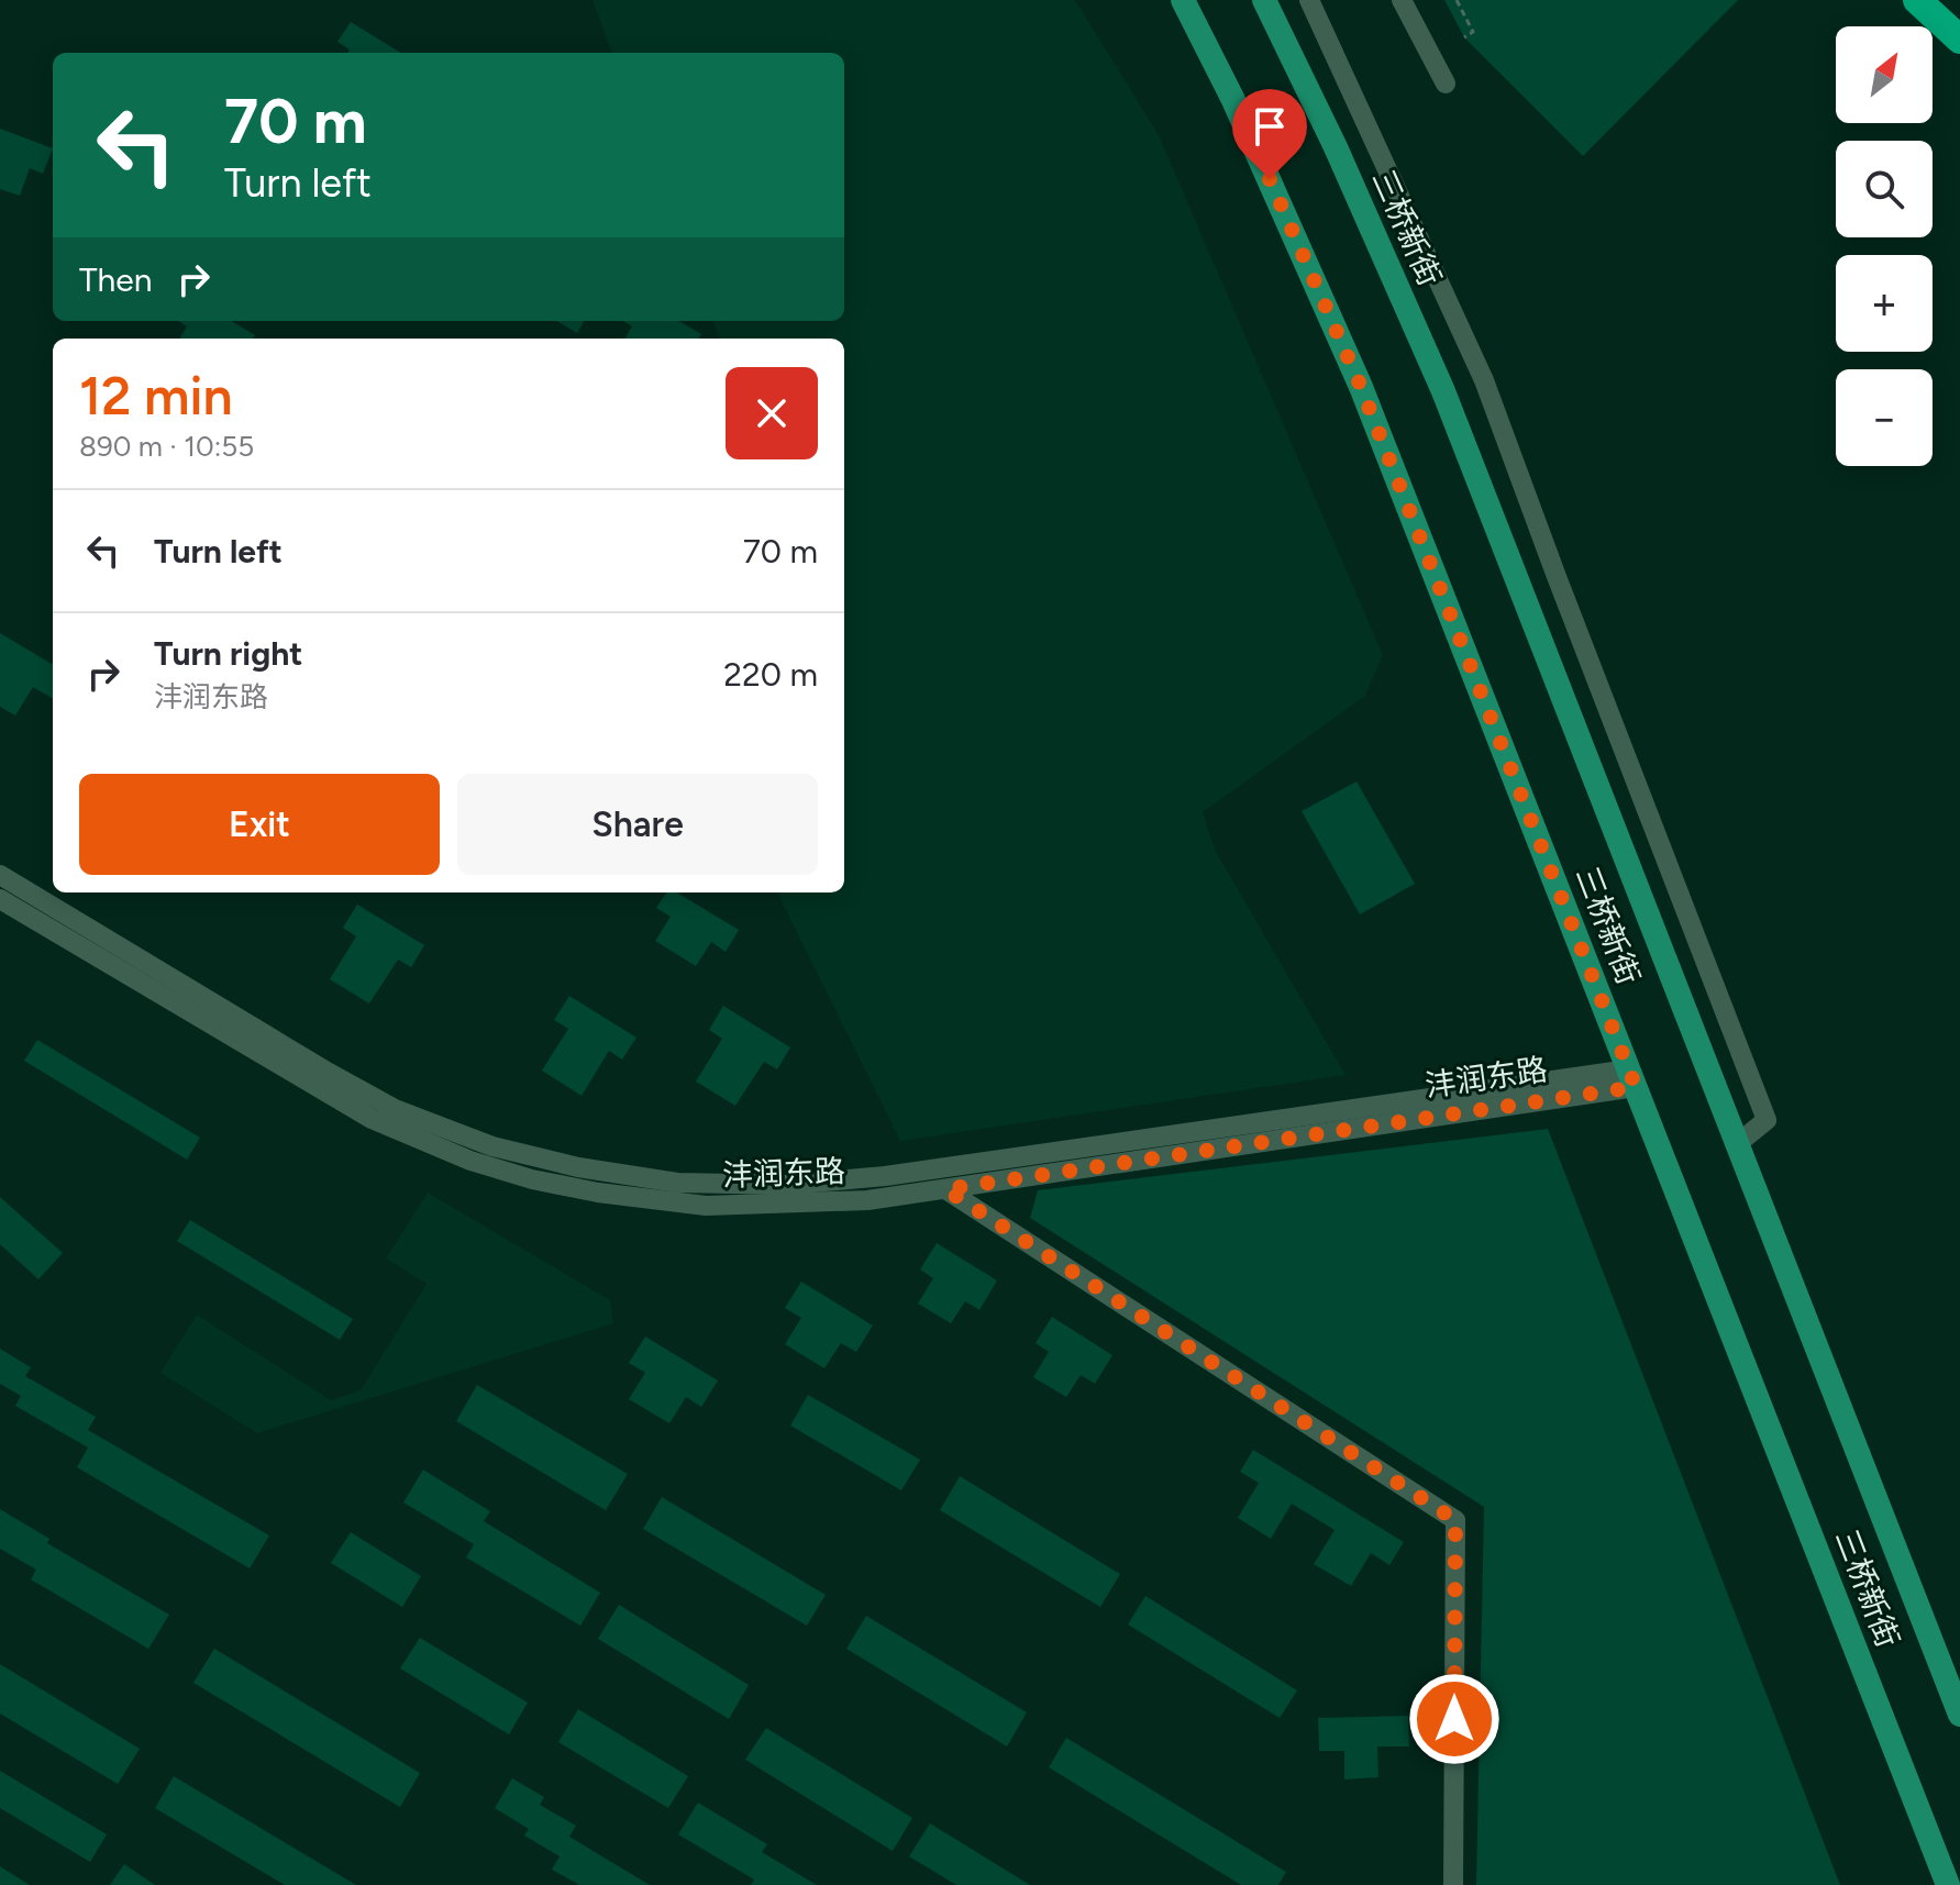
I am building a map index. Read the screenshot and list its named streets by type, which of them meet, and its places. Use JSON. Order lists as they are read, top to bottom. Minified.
{"streets":{"main road":["三桥新街"],"street":["沣润东路"]},"crossings":[["三桥新街","沣润东路"]],"north":"top right","page":{"map_buttons":["+","−"],"turn":["70 m","Turn left"],"then":"Then","heading":["12 min","890 m · 10:55"],"list":[{"name":"Turn left","value":"70 m"},{"name":"Turn right","note":"沣润东路","value":"220 m"}],"buttons":["Exit","Share"]}}
